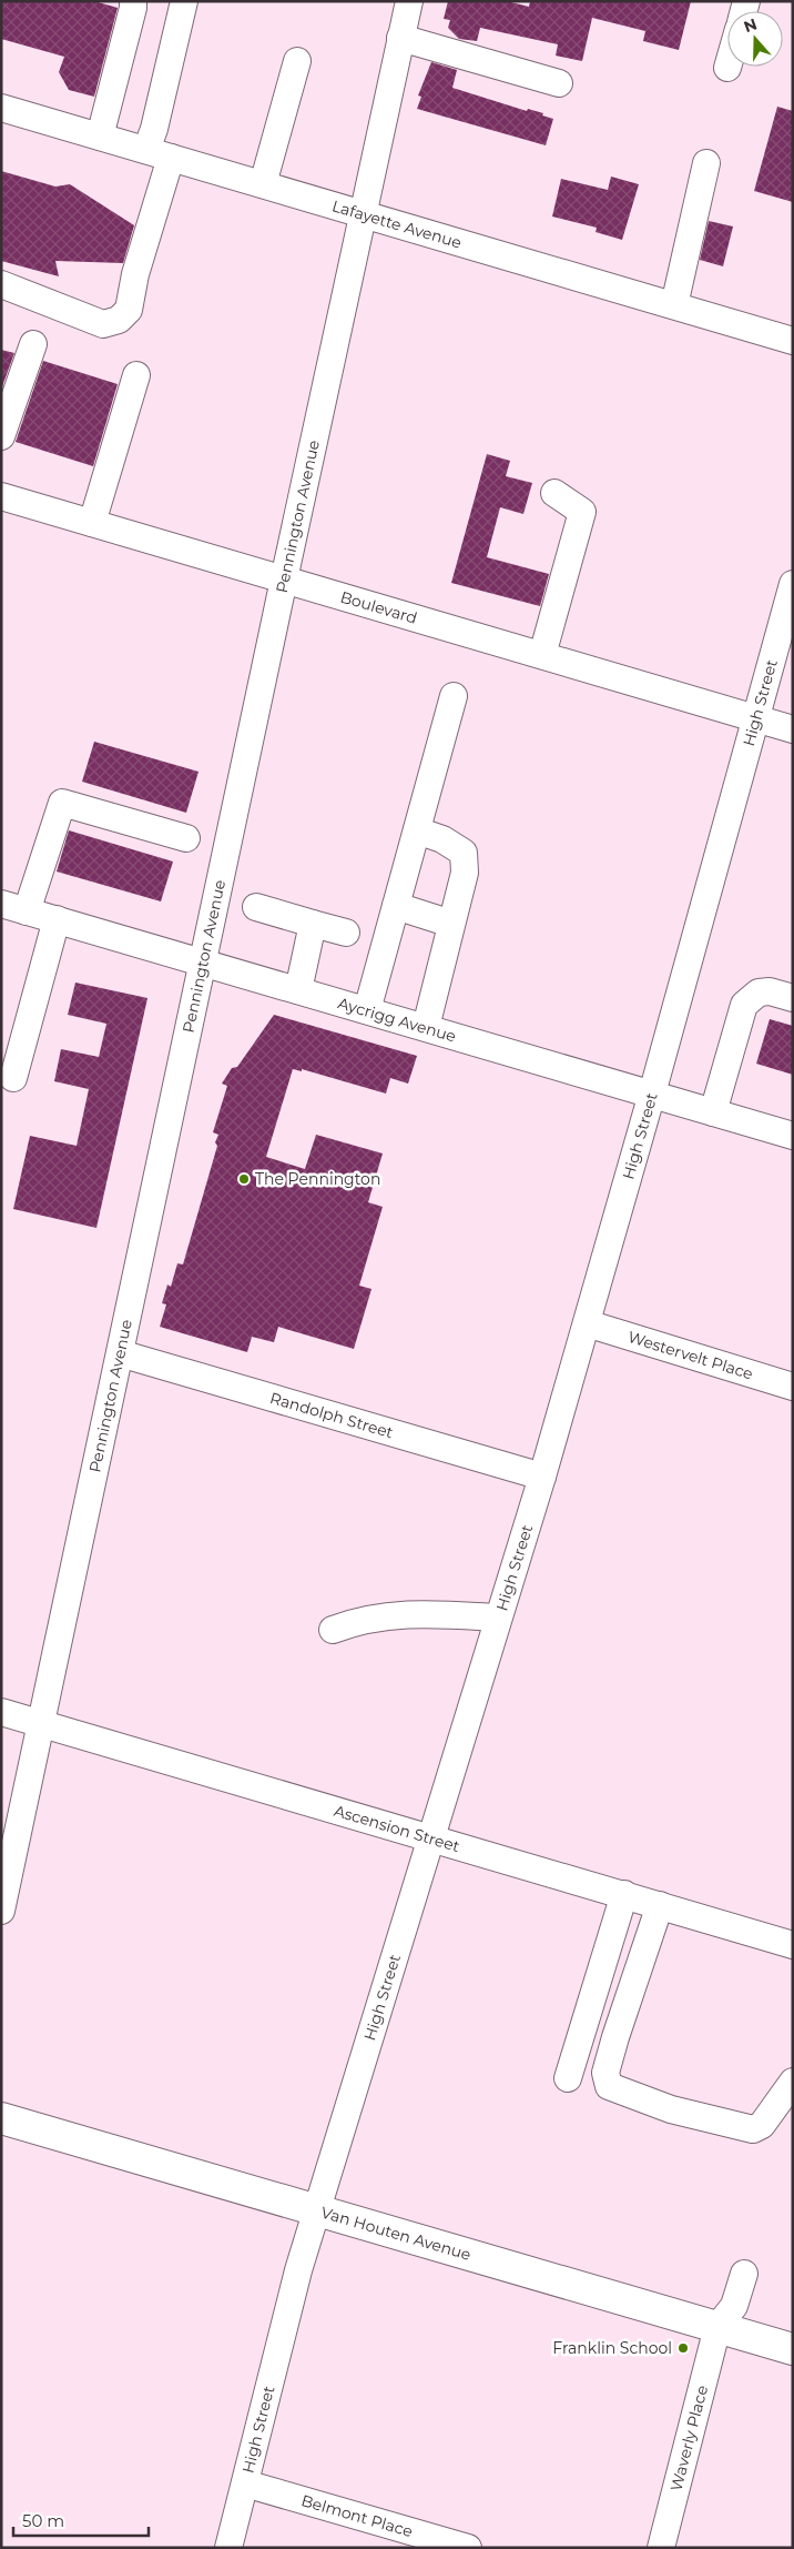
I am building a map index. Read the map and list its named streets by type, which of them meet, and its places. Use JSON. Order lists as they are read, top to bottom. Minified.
{"streets":{"main road":["Van Houten Avenue"],"street":["Lafayette Avenue","Pennington Avenue","Boulevard","High Street","Aycrigg Avenue","Westervelt Place","Randolph Street","Ascension Street","Waverly Place","Belmont Place"]},"crossings":[["Lafayette Avenue","Pennington Avenue"],["Pennington Avenue","Boulevard"],["Pennington Avenue","Aycrigg Avenue"],["Pennington Avenue","Randolph Street"],["Pennington Avenue","Ascension Street"],["Boulevard","High Street"],["High Street","Aycrigg Avenue"],["High Street","Westervelt Place"],["High Street","Randolph Street"],["High Street","Ascension Street"],["High Street","Van Houten Avenue"],["High Street","Belmont Place"],["Van Houten Avenue","Waverly Place"]],"places":["The Pennington","Franklin School"],"scale_bar":"50 m","north":"top"}
